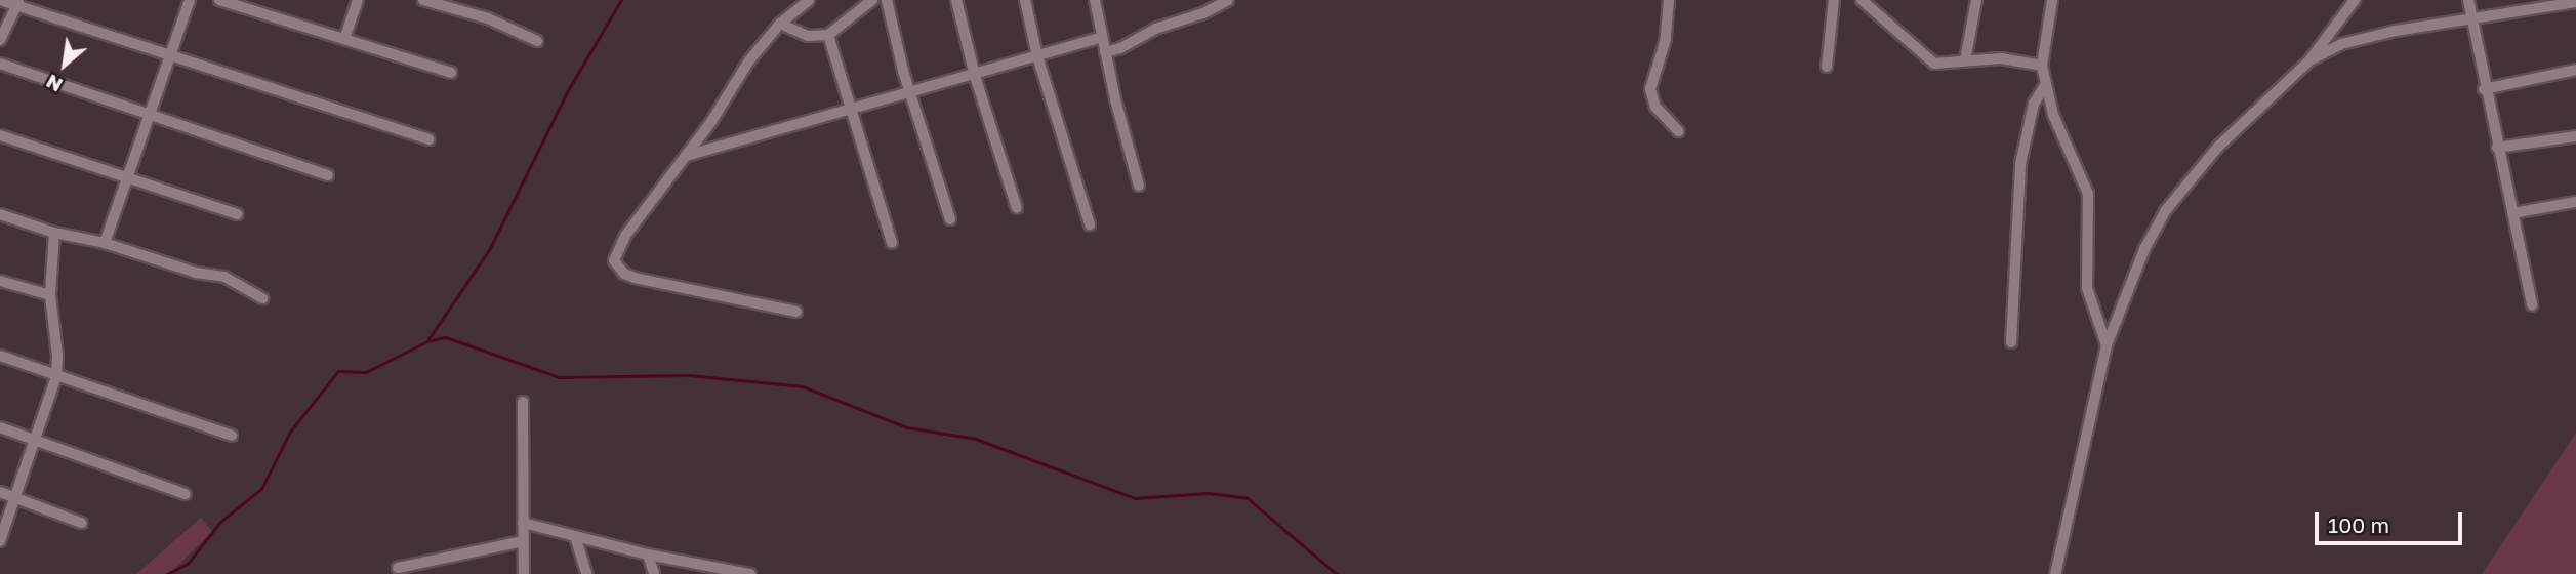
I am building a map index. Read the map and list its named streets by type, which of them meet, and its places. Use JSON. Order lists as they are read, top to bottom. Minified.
{"scale_bar":"100 m","north":"bottom left"}
